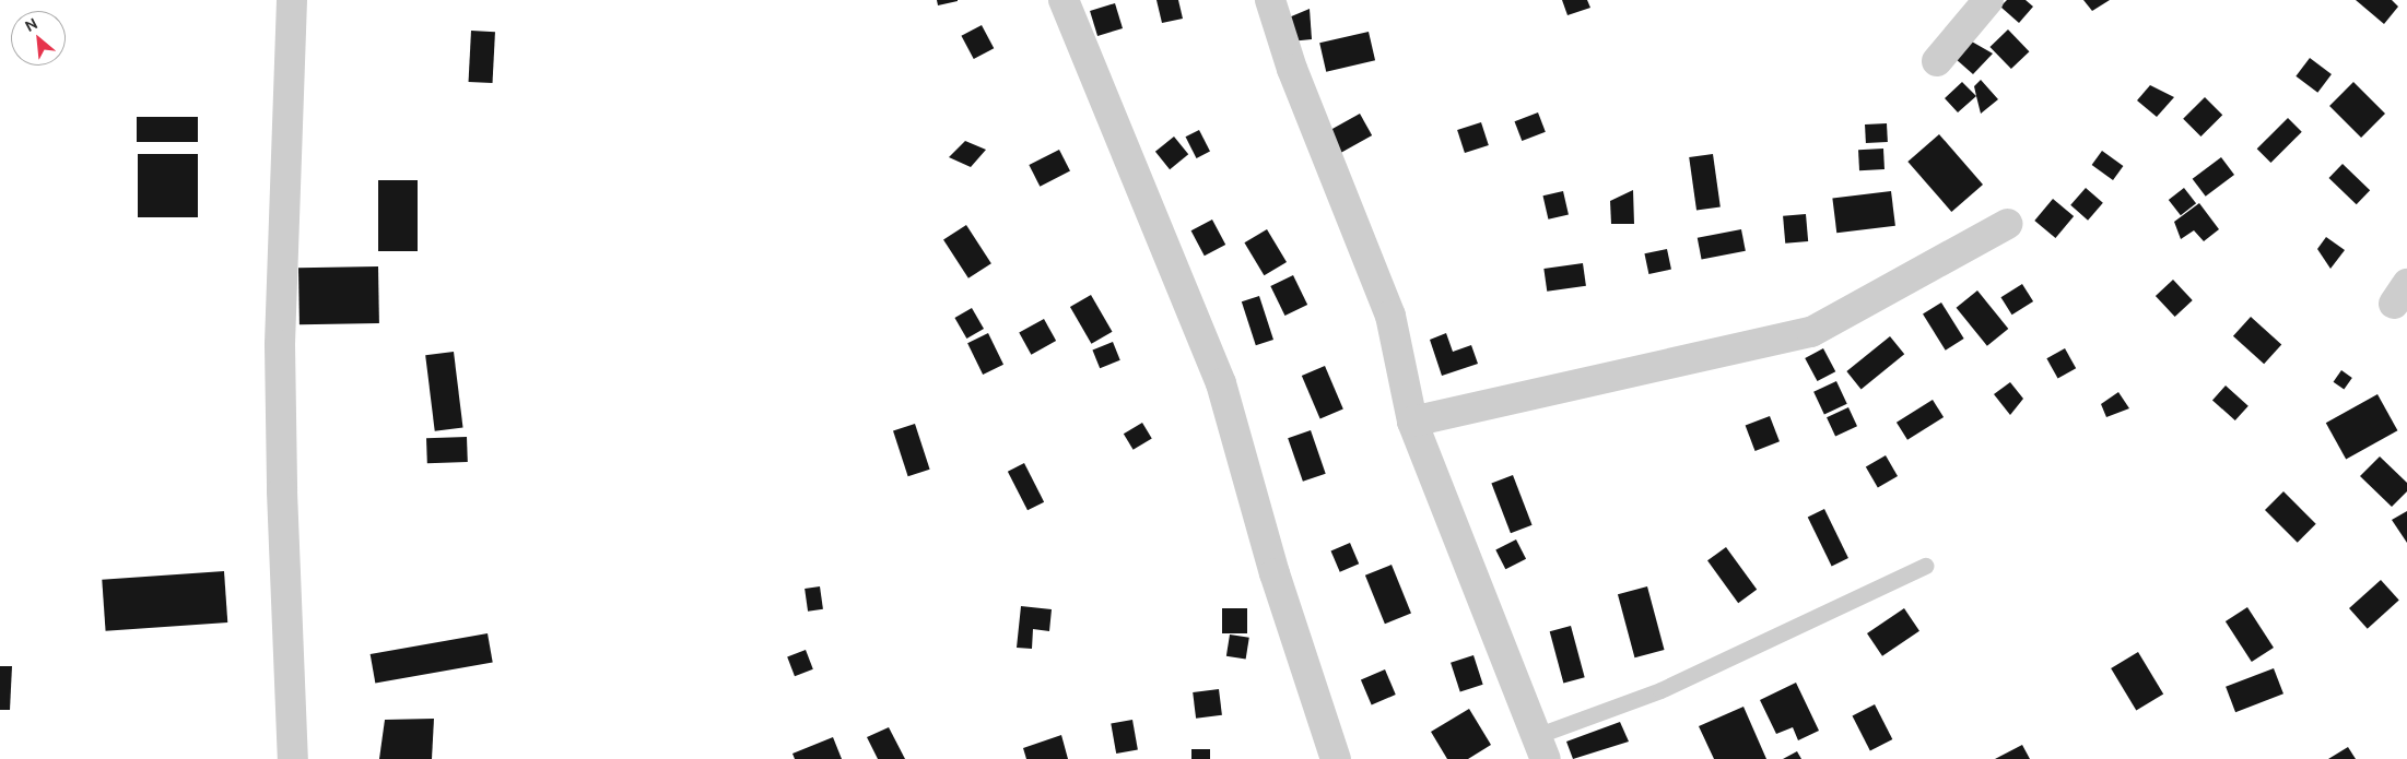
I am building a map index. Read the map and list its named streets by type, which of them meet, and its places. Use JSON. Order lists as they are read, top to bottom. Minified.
{"north":"top left"}
